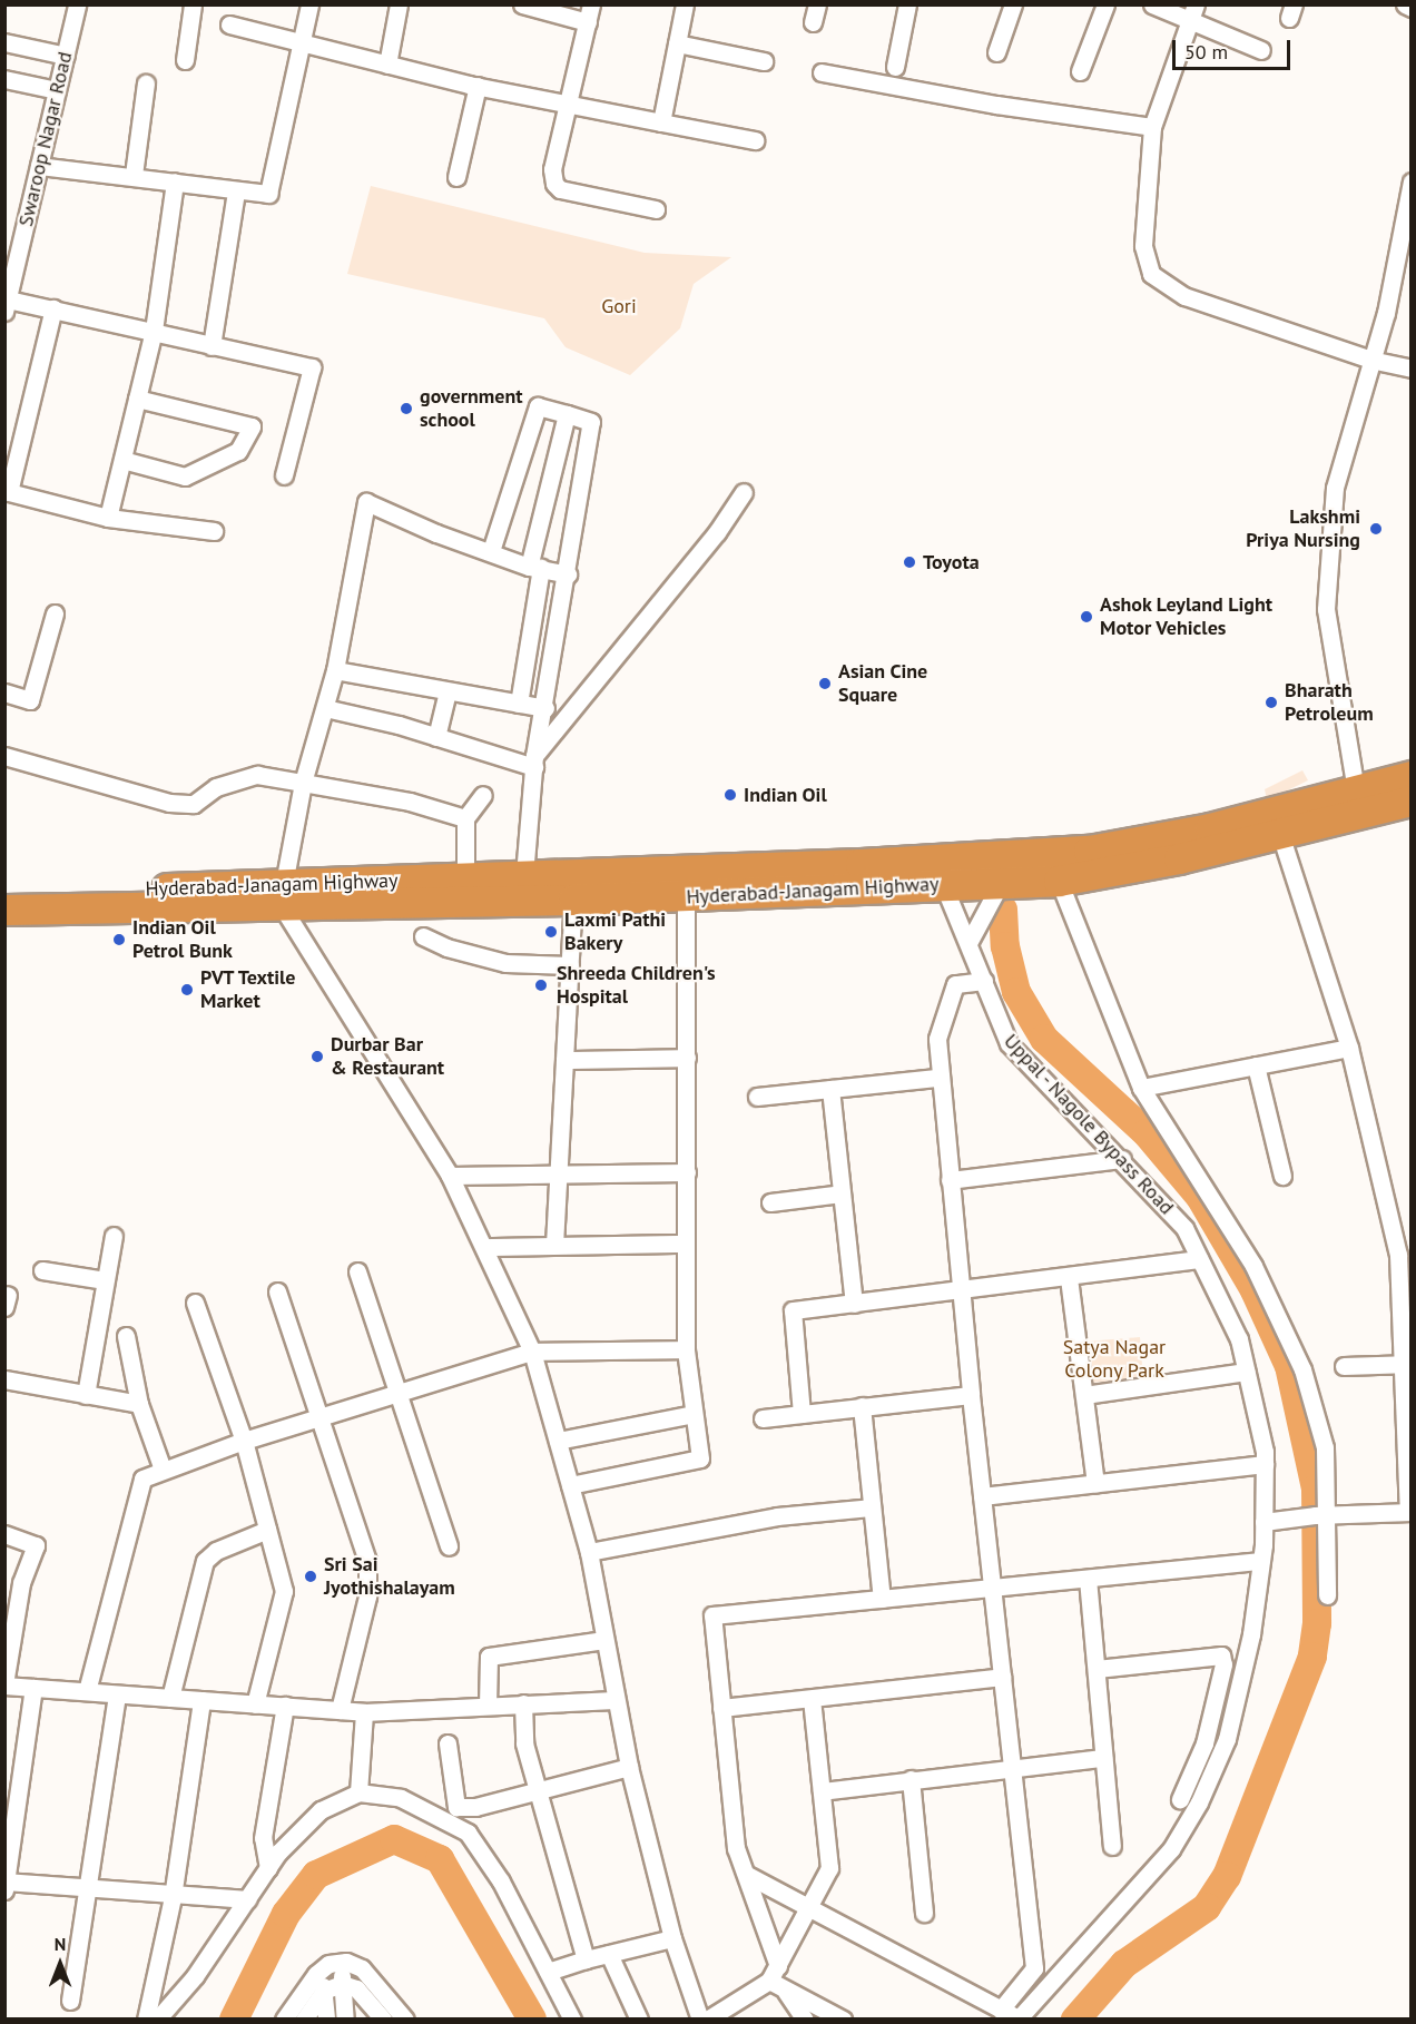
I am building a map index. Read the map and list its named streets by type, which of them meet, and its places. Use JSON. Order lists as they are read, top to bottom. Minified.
{"streets":{"highway":["Hyderabad-Janagam Highway"],"street":["Swaroop Nagar Road","Uppal - Nagole Bypass Road"]},"crossings":[["Hyderabad-Janagam Highway","Uppal - Nagole Bypass Road"]],"parks":["Gori","Satya Nagar Colony Park"],"places":["government school","Lakshmi Priya Nursing","Toyota","Ashok Leyland Light Motor Vehicles","Asian Cine Square","Bharath Petroleum","Indian Oil","Laxmi Pathi Bakery","Indian Oil Petrol Bunk","Shreeda Children's Hospital","PVT Textile Market","Durbar Bar & Restaurant","Sri Sai Jyothishalayam"],"scale_bar":"50 m","north":"top"}
